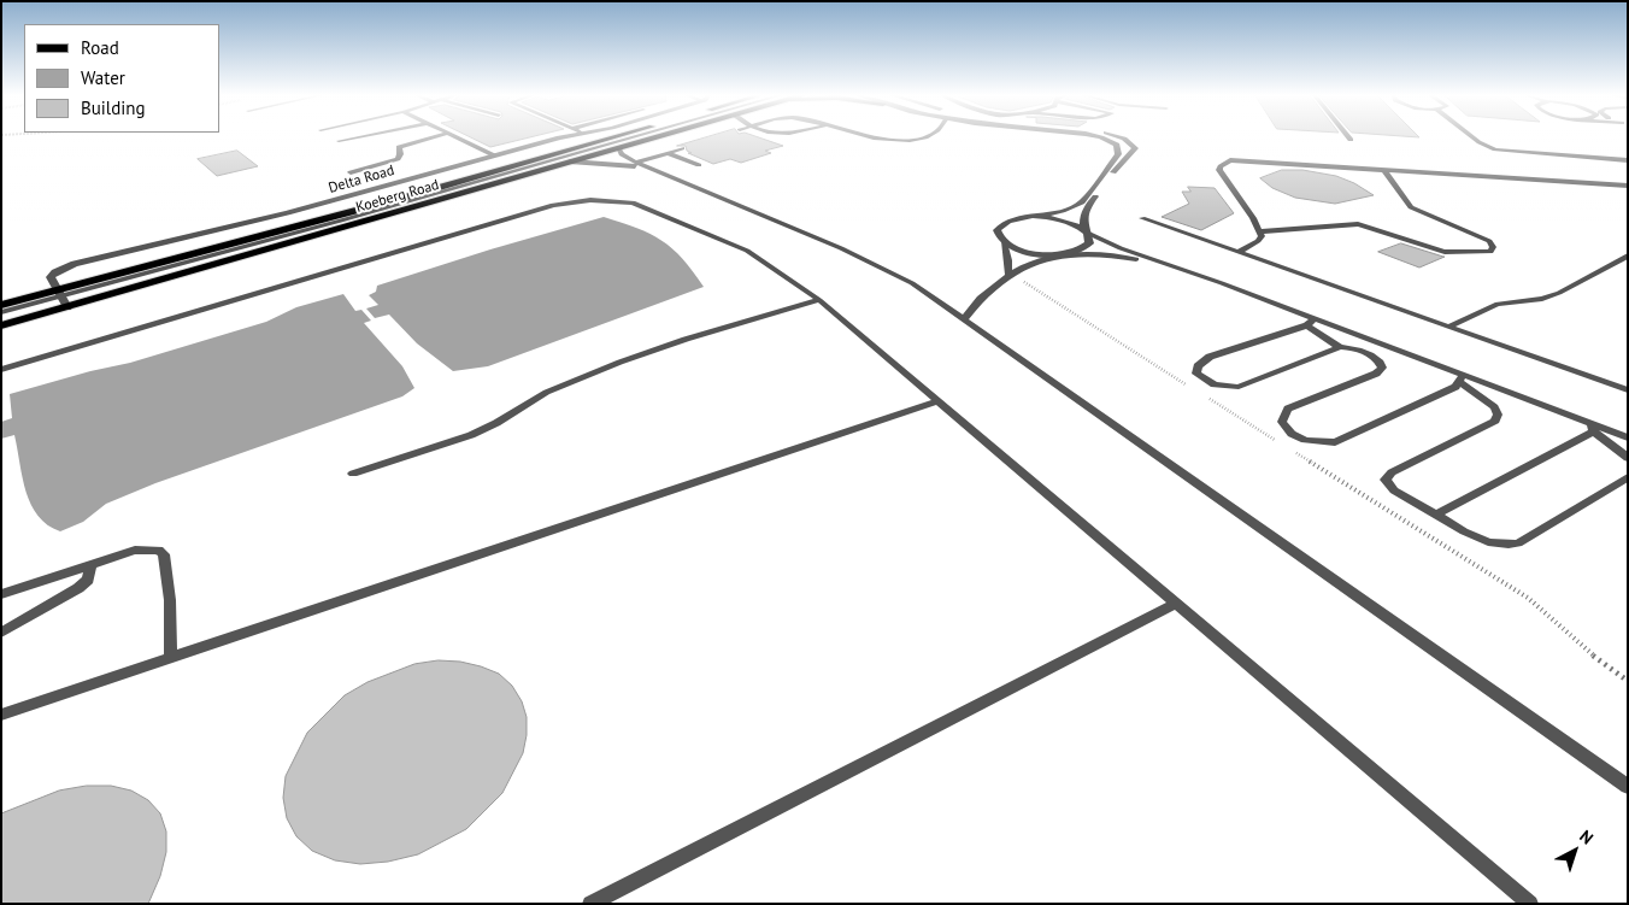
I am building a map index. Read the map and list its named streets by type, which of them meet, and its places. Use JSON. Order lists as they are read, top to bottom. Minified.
{"streets":{"main road":["Koeberg Road"],"street":["Delta Road"]},"crossings":[["Delta Road","Koeberg Road"]],"legend":["Road","Water","Building"],"north":"top right"}
